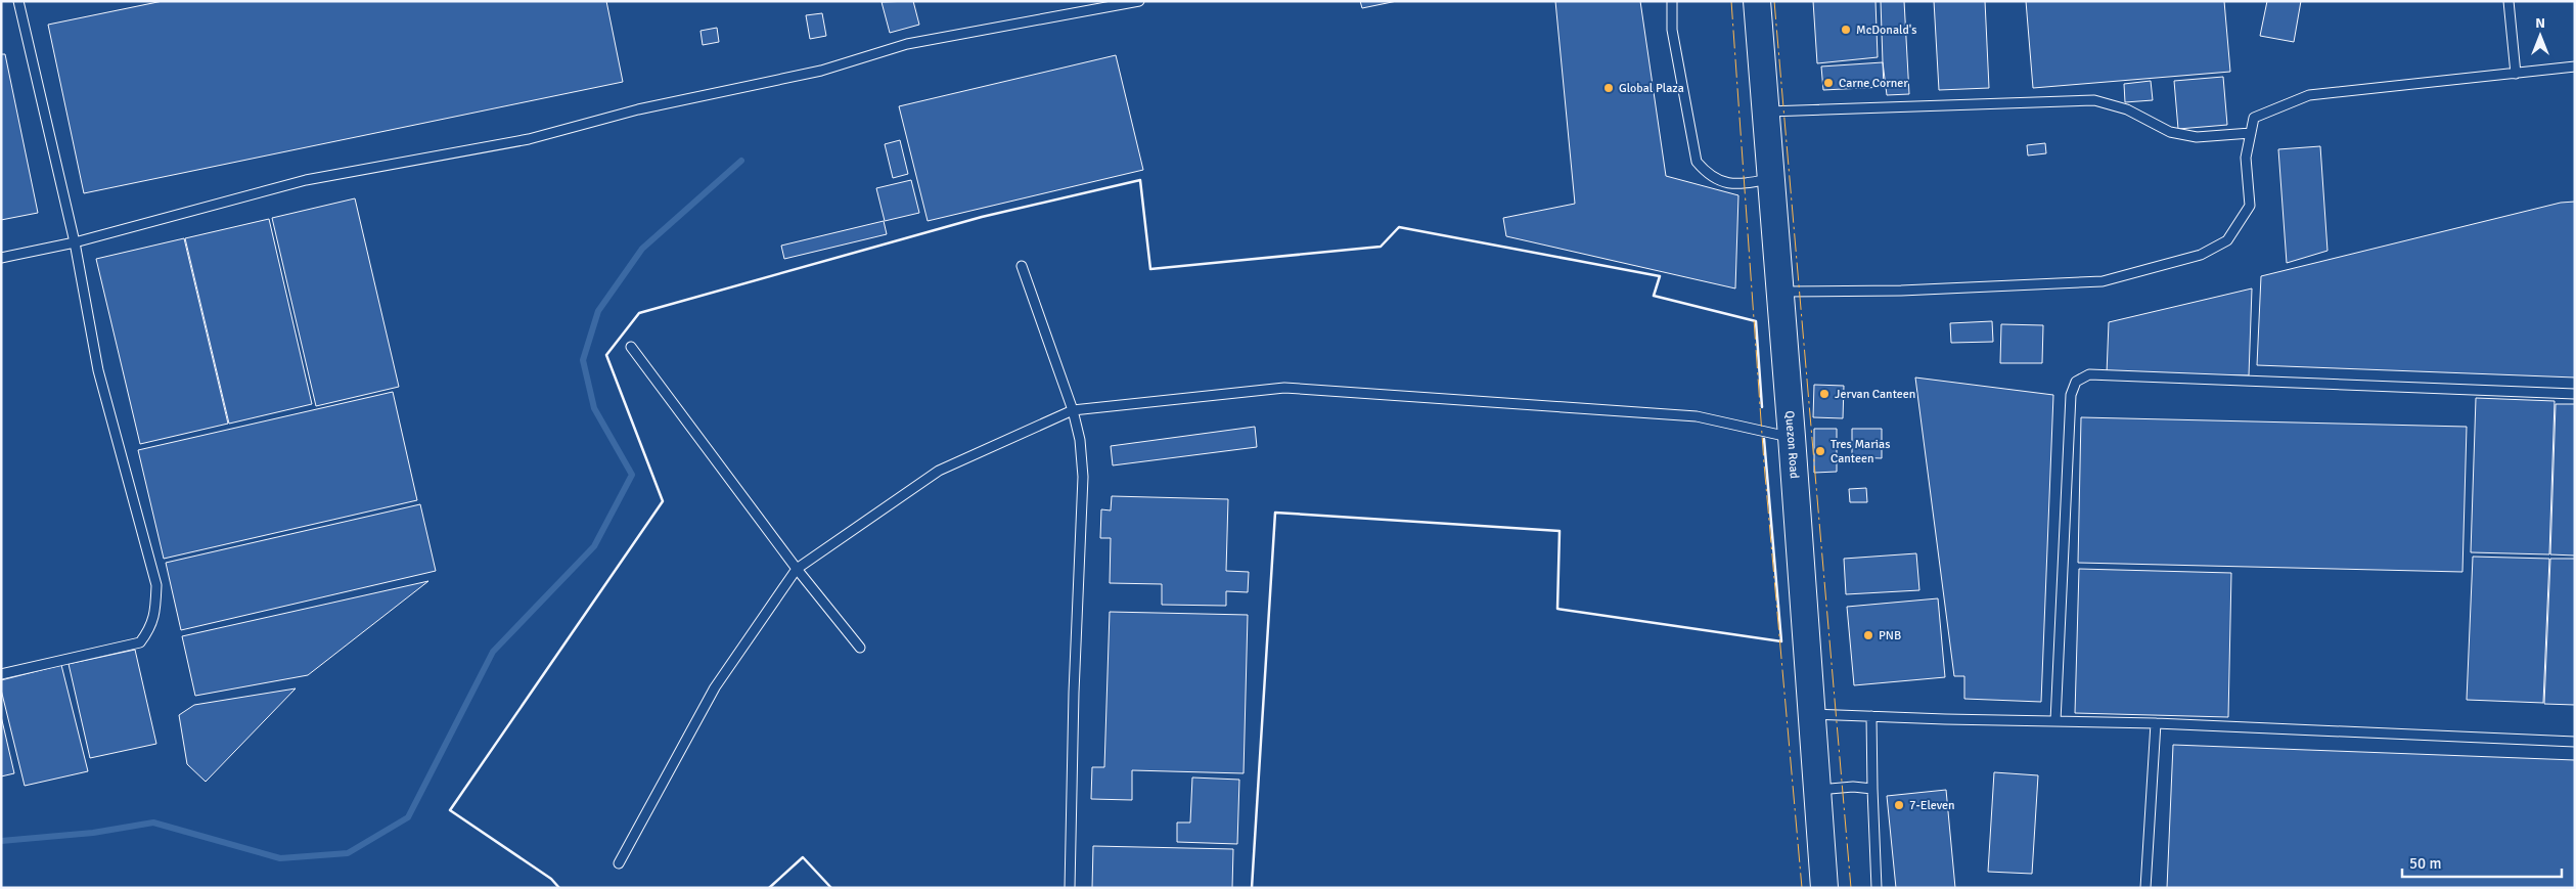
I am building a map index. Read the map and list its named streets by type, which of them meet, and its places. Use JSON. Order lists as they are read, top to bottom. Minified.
{"streets":{"main road":["Quezon Road"]},"places":["McDonald's","Carne Corner","Global Plaza","Jervan Canteen","Tres Marias Canteen","PNB","7-Eleven"],"scale_bar":"50 m","north":"top"}
